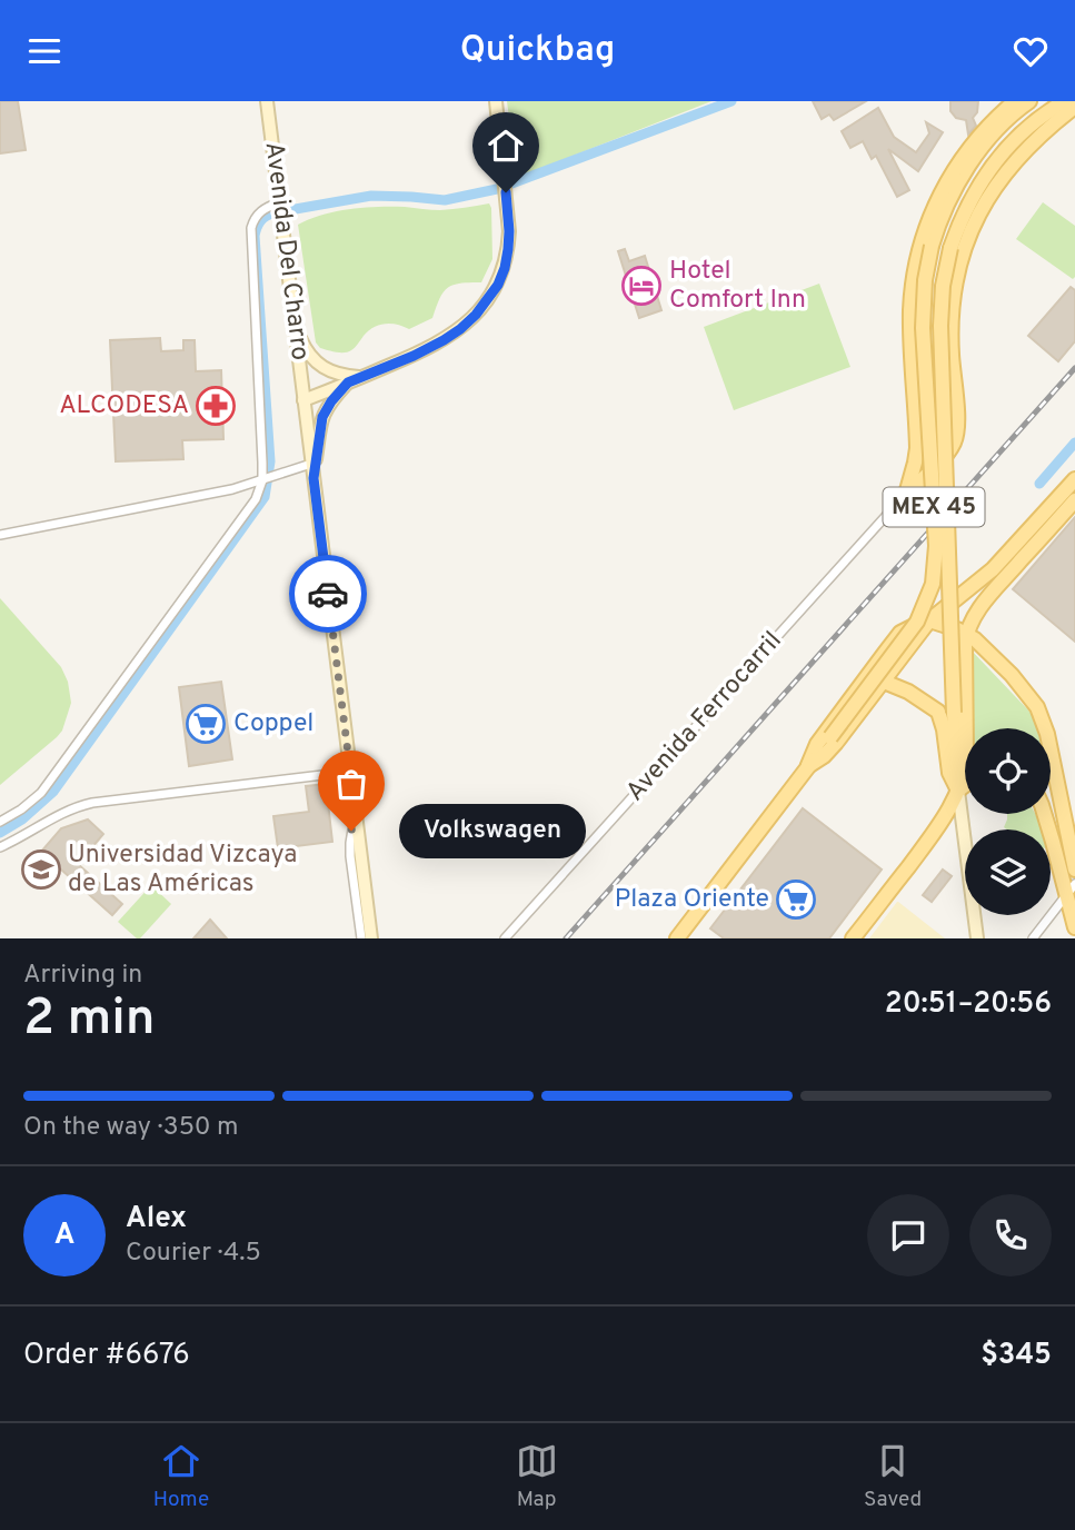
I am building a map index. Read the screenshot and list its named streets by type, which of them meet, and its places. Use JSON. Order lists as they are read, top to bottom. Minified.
{"streets":{"main road":["Avenida Del Charro","MEX 45"],"street":["Avenida Ferrocarril"]},"places":{"hotel":["Hotel Comfort Inn"],"pharmacy":["ALCODESA"],"supermarket":["Coppel","Plaza Oriente"],"other":["Volkswagen"],"school or university":["Universidad Vizcaya de Las Américas"]},"page":{"header":"Quickbag","bubble":"Volkswagen","heading":["2 min","Arriving in","20:51–20:56"],"panel":["Alex","Courier · 4.5","Order #6676","$345"],"bar":"On the way · 350 m","round":"A","tabs":["Home","Map","Saved"]}}
